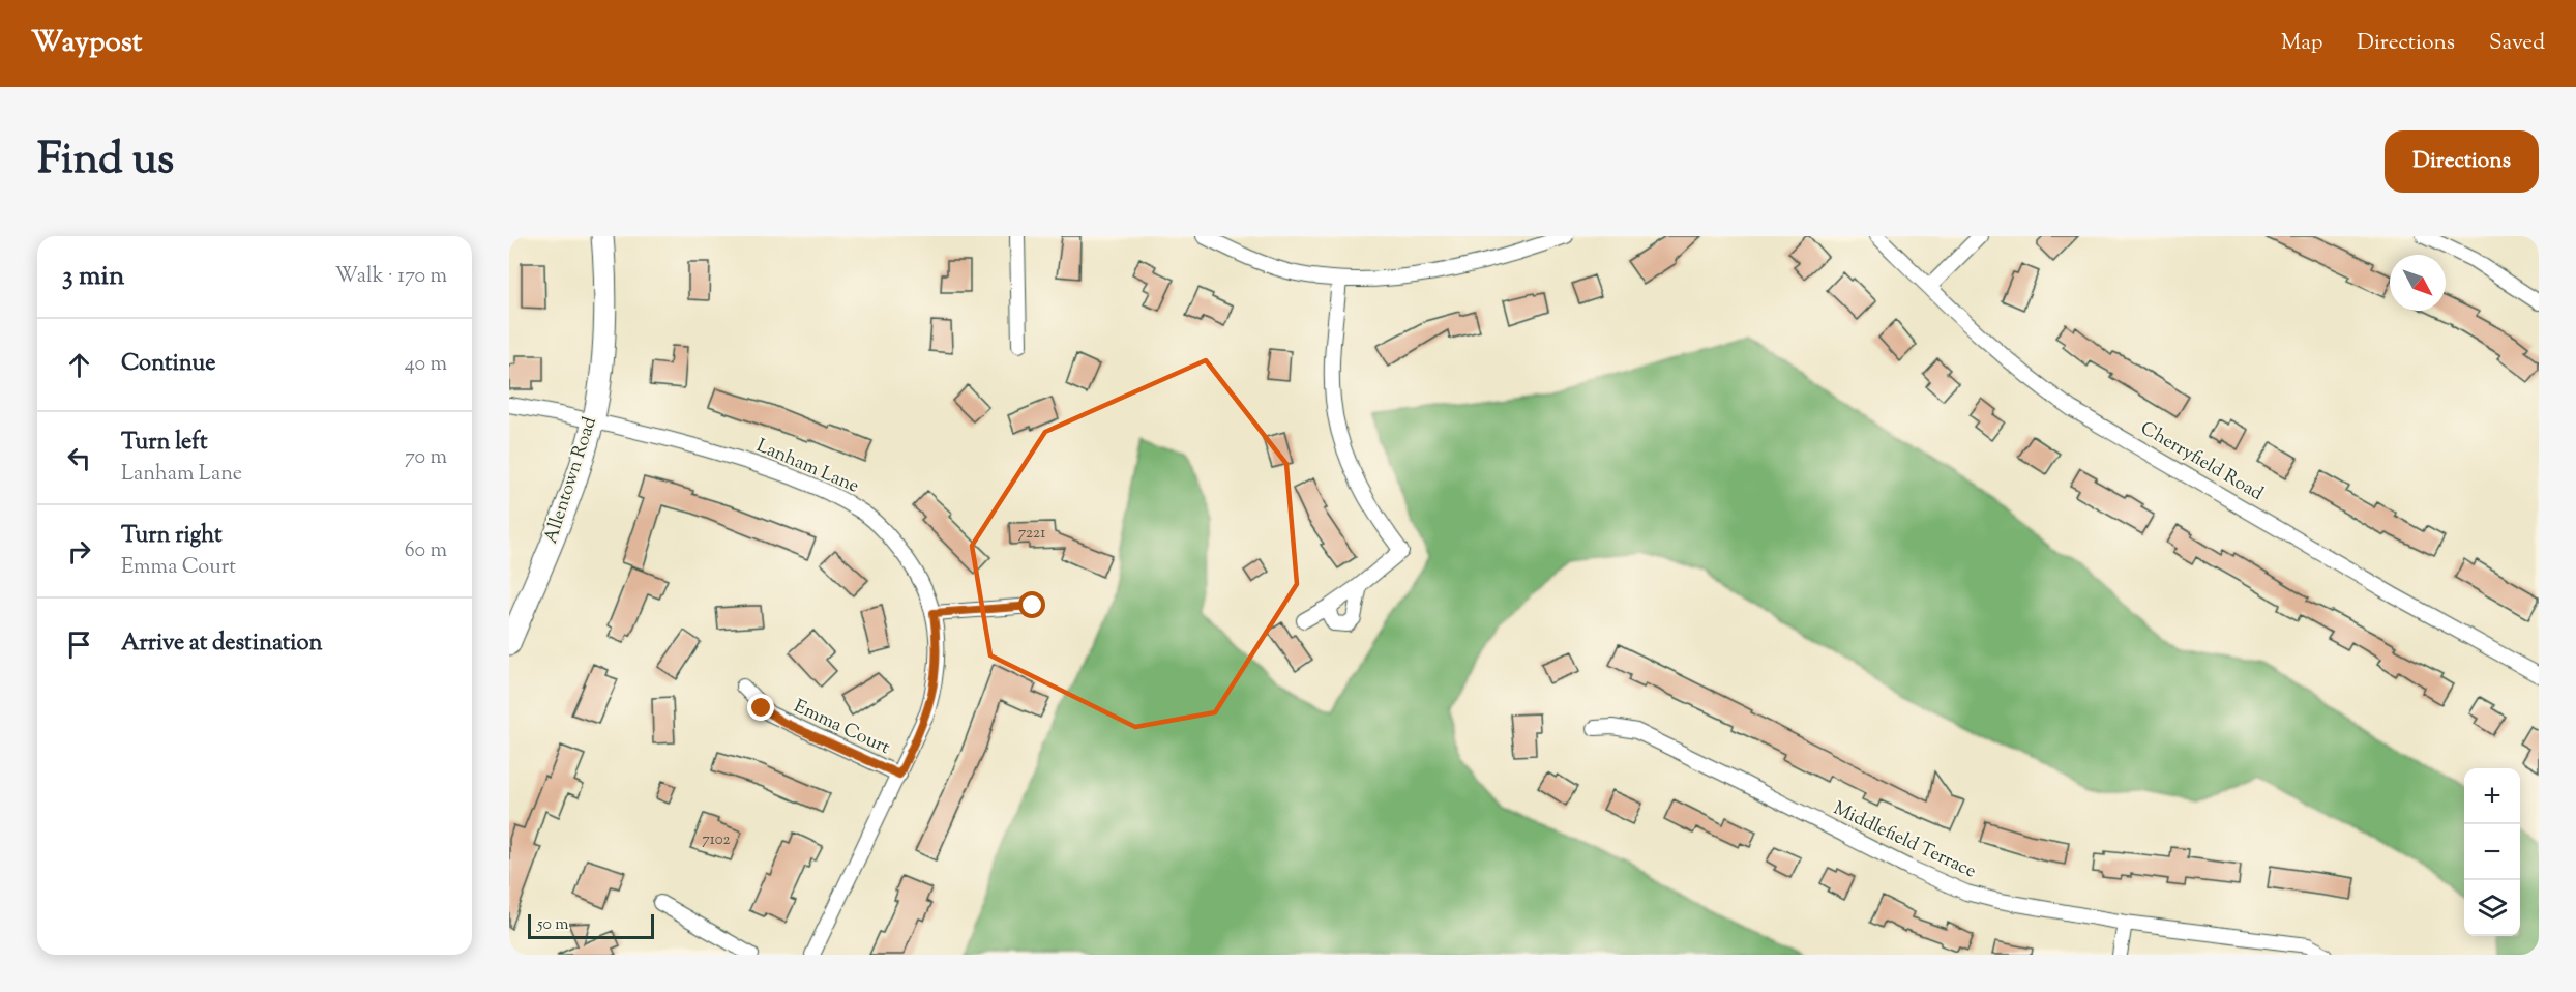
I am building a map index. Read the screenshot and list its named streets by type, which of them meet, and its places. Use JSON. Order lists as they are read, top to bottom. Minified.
{"streets":{"main road":["Allentown Road"],"street":["Cherryfield Road","Lanham Lane","Emma Court","Middlefield Terrace"]},"crossings":[["Lanham Lane","Allentown Road"],["Lanham Lane","Emma Court"]],"house_numbers":["7221","7102"],"scale_bar":"50 m","north":"bottom right","page":{"header":"Waypost","nav":["Map","Directions","Saved"],"title":"Find us","buttons":"Directions","heading":["3 min","Walk · 170 m"],"list":[["Continue","40 m"],["Turn left","Lanham Lane","70 m"],["Turn right","Emma Court","60 m"],"Arrive at destination"],"map_buttons":["+","−"],"scale":"50 m"}}
